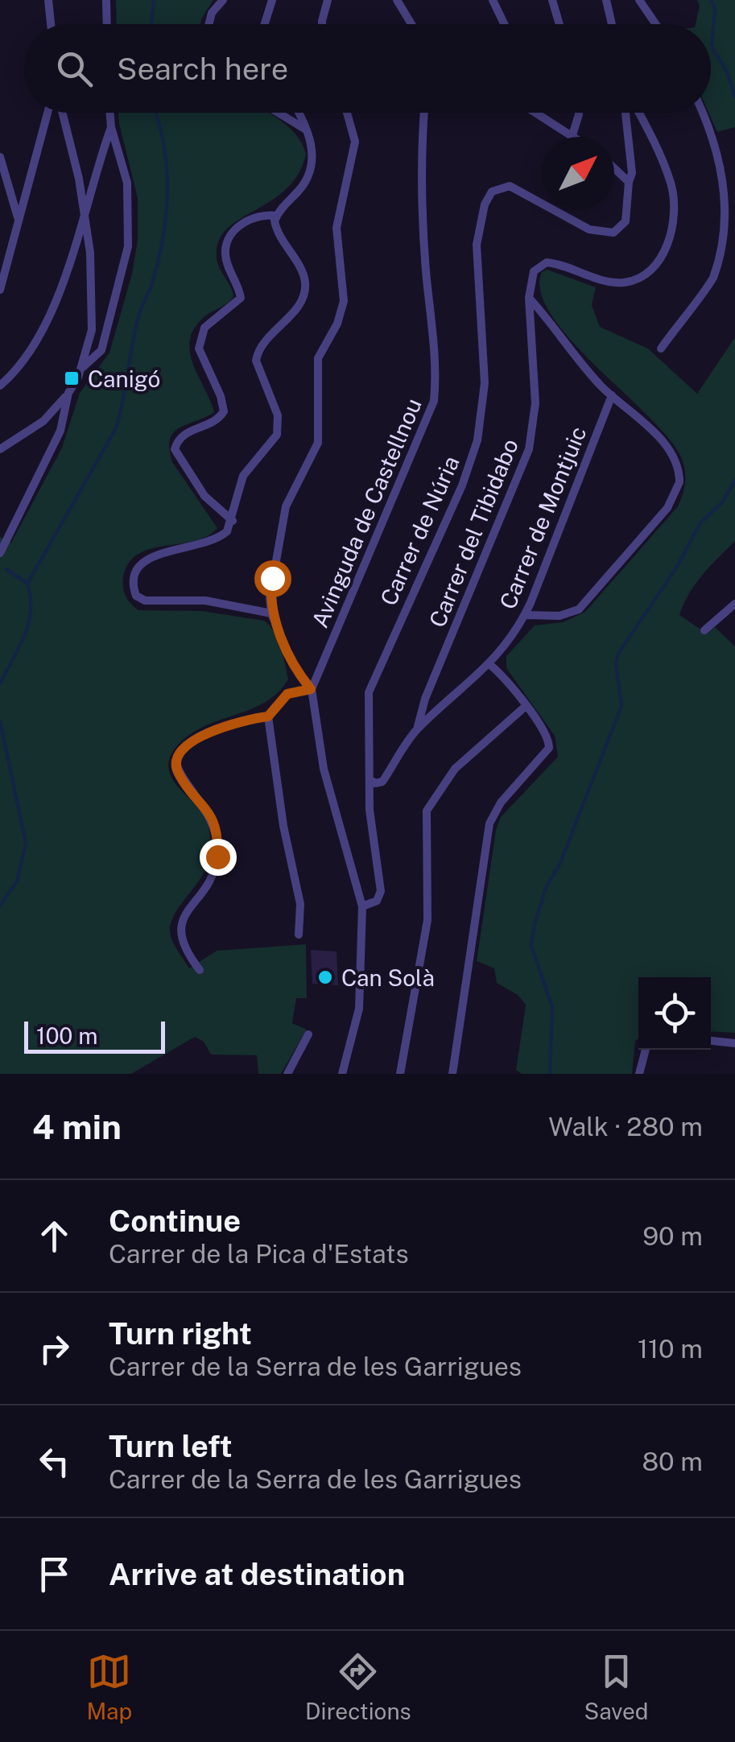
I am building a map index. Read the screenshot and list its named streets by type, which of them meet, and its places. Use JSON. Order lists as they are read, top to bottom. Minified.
{"streets":{"street":["Avinguda de Castellnou","Carrer de Montjuic","Carrer de Núria","Carrer del Tibidabo"]},"crossings":[["Avinguda de Castellnou","Carrer de Núria"],["Carrer de Montjuic","Carrer de Núria"],["Carrer de Montjuic","Carrer del Tibidabo"]],"places":{"transit":["Canigó"],"other":["Can Solà"]},"scale_bar":"100 m","north":"top right","page":{"search":"Search here","scale":"100 m","heading":["4 min","Walk · 280 m"],"list":[["Continue","Carrer de la Pica d'Estats","90 m"],["Turn right","Carrer de la Serra de les Garrigues","110 m"],["Turn left","Carrer de la Serra de les Garrigues","80 m"],"Arrive at destination"],"nav":["Map","Directions","Saved"]}}
